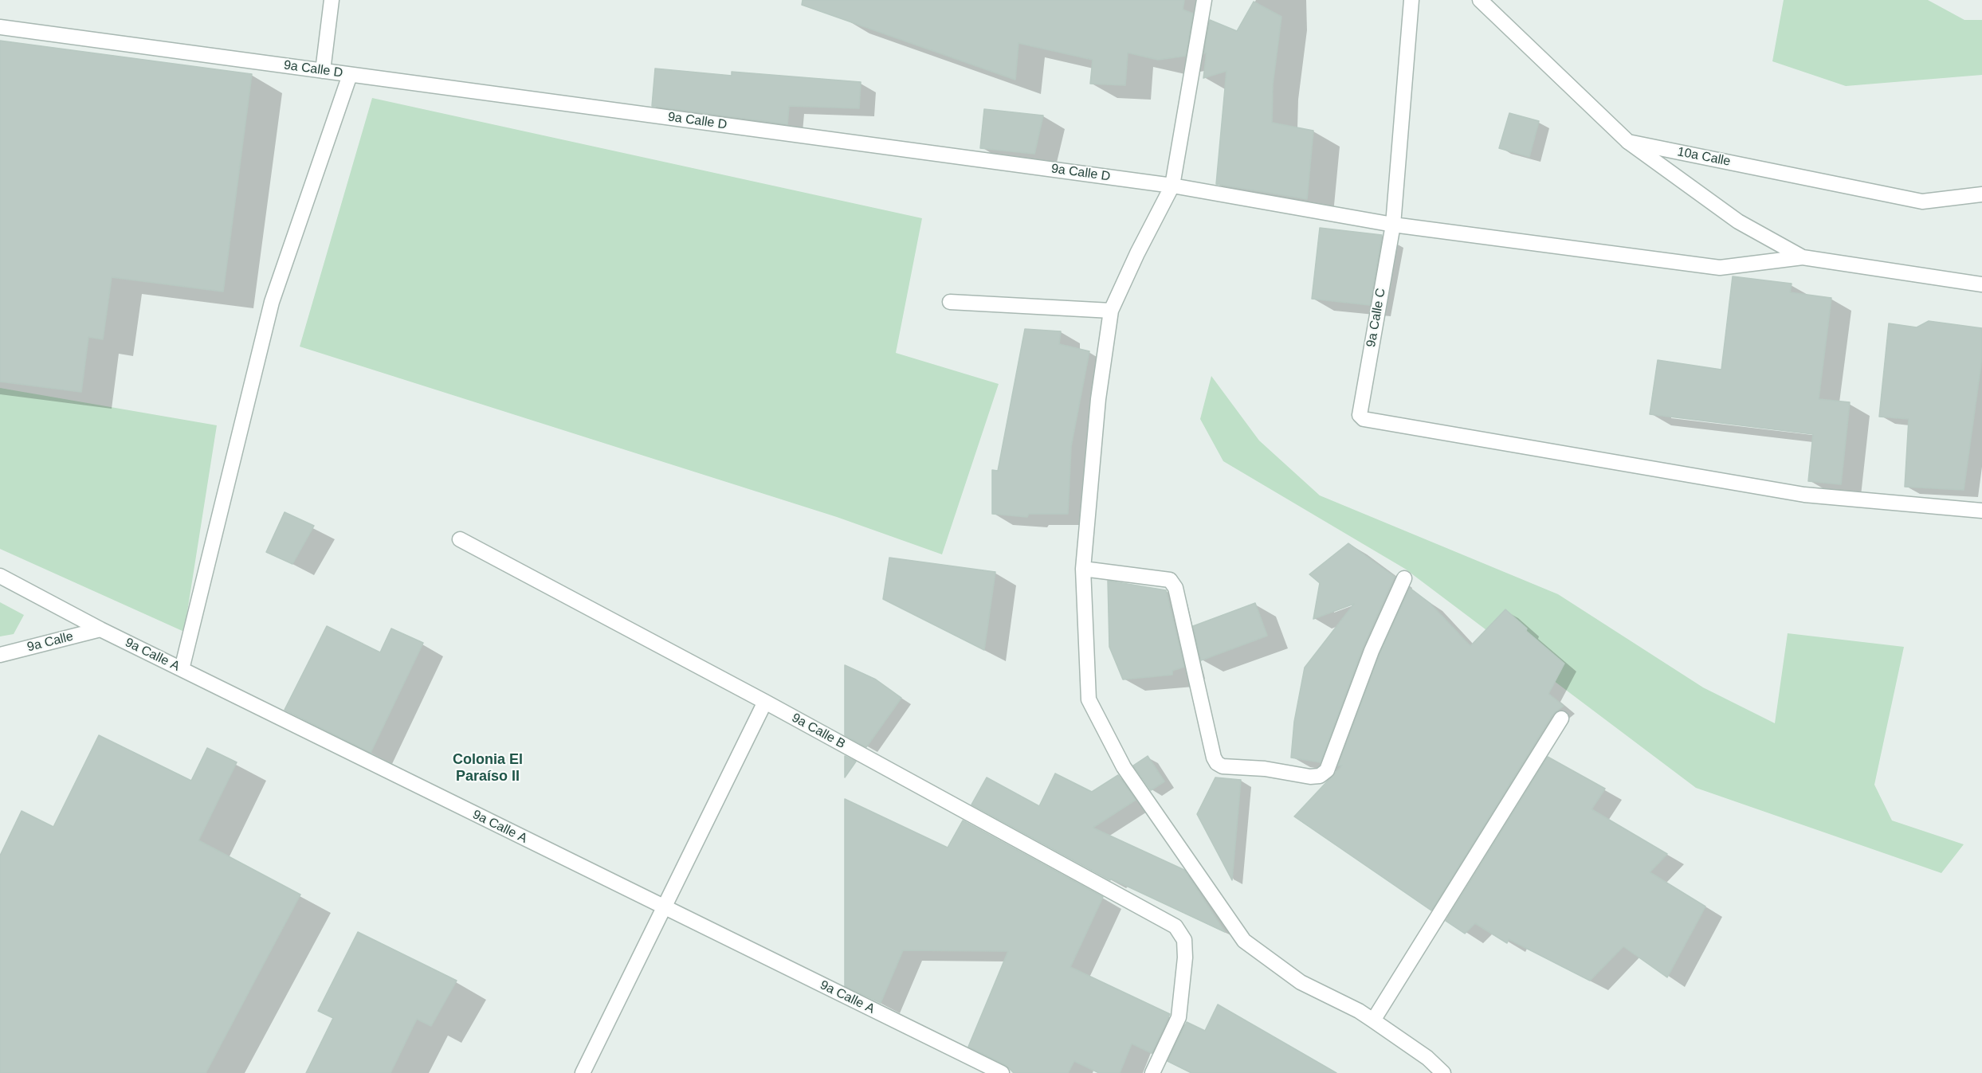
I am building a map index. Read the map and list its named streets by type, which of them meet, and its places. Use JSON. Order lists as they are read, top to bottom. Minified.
{"streets":{"street":["9a Calle D","10a Calle","9a Calle C","9a Calle","9a Calle A","9a Calle B"]},"crossings":[["9a Calle D","9a Calle C"],["9a Calle","9a Calle A"]],"districts":["Colonia El Paraíso II"]}
